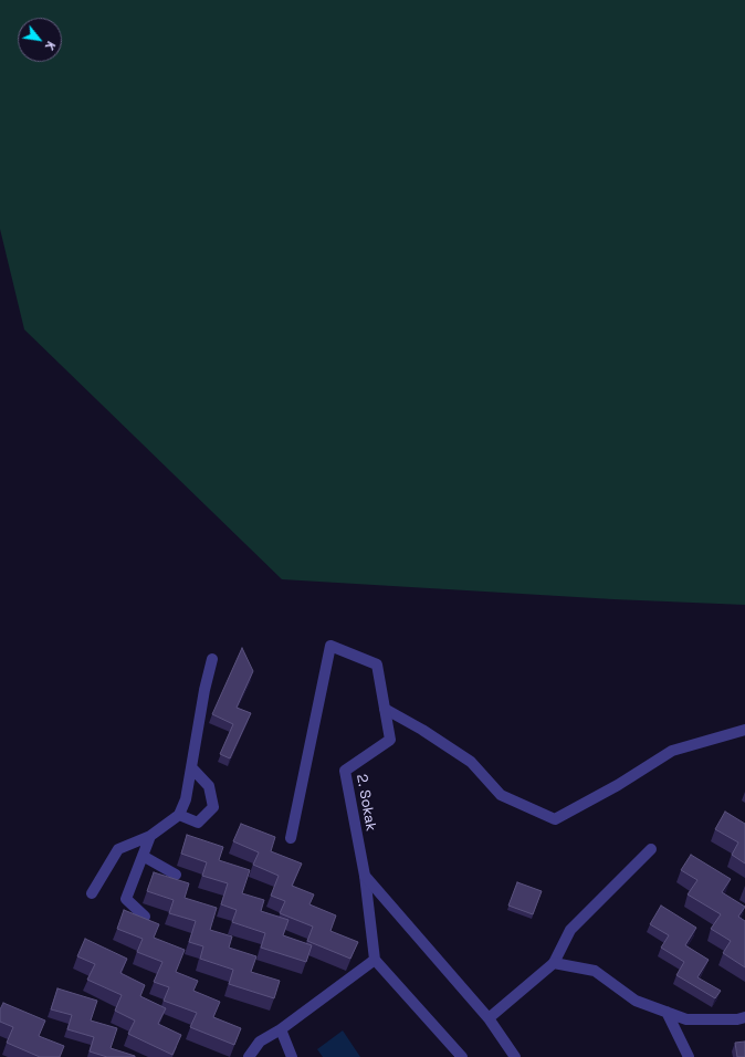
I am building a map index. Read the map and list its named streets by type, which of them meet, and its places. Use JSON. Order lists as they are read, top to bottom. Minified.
{"streets":{"street":["2. Sokak"]},"north":"bottom right"}
